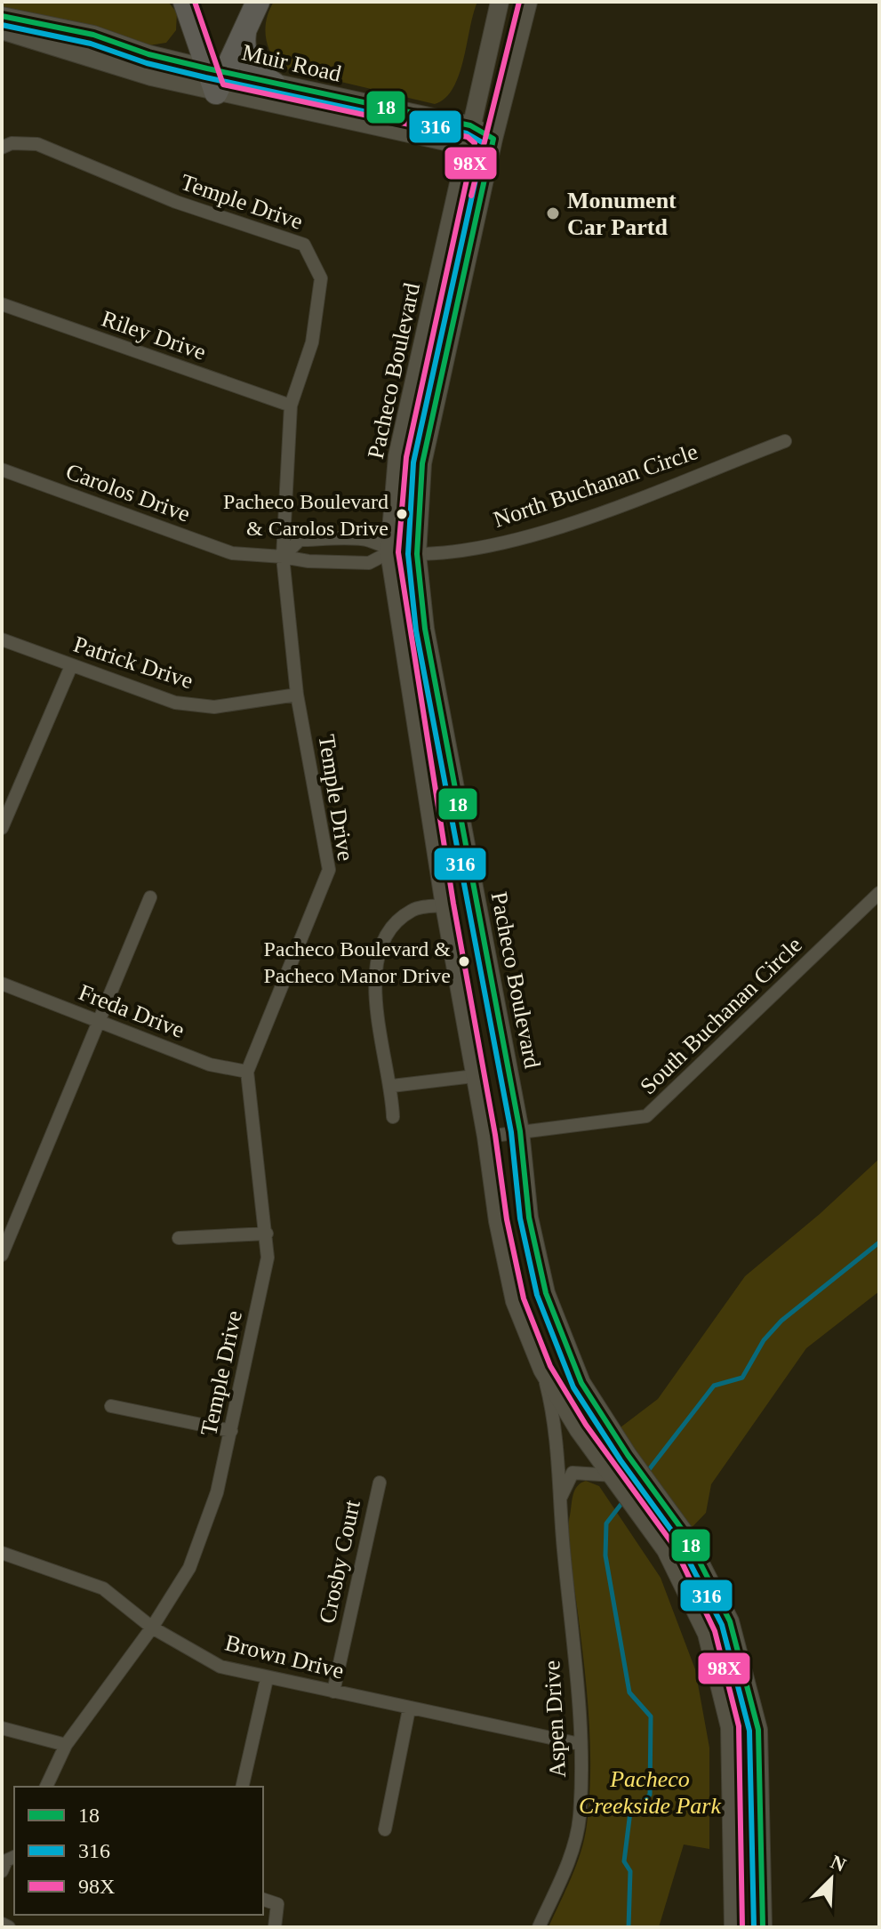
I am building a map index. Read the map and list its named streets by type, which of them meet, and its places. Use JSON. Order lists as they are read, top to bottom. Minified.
{"streets":{"main road":["Muir Road","Pacheco Boulevard"],"street":["Temple Drive","Riley Drive","North Buchanan Circle","Carolos Drive","Patrick Drive","Freda Drive","South Buchanan Circle","Crosby Court","Brown Drive","Aspen Drive"]},"crossings":[["Muir Road","Pacheco Boulevard"],["Temple Drive","Riley Drive"],["Temple Drive","Carolos Drive"],["Temple Drive","Patrick Drive"],["Temple Drive","Freda Drive"],["Temple Drive","Brown Drive"],["Pacheco Boulevard","North Buchanan Circle"],["Pacheco Boulevard","Carolos Drive"],["Pacheco Boulevard","South Buchanan Circle"],["Pacheco Boulevard","Aspen Drive"],["North Buchanan Circle","Carolos Drive"],["Crosby Court","Brown Drive"],["Brown Drive","Aspen Drive"]],"parks":["Pacheco Creekside Park"],"places":["Monument Car Partd","Pacheco Boulevard & Carolos Drive","Pacheco Boulevard & Pacheco Manor Drive"],"lines":["transit line 98X","transit line 18","transit line 316"],"legend":["18","316","98X"],"north":"top right"}
